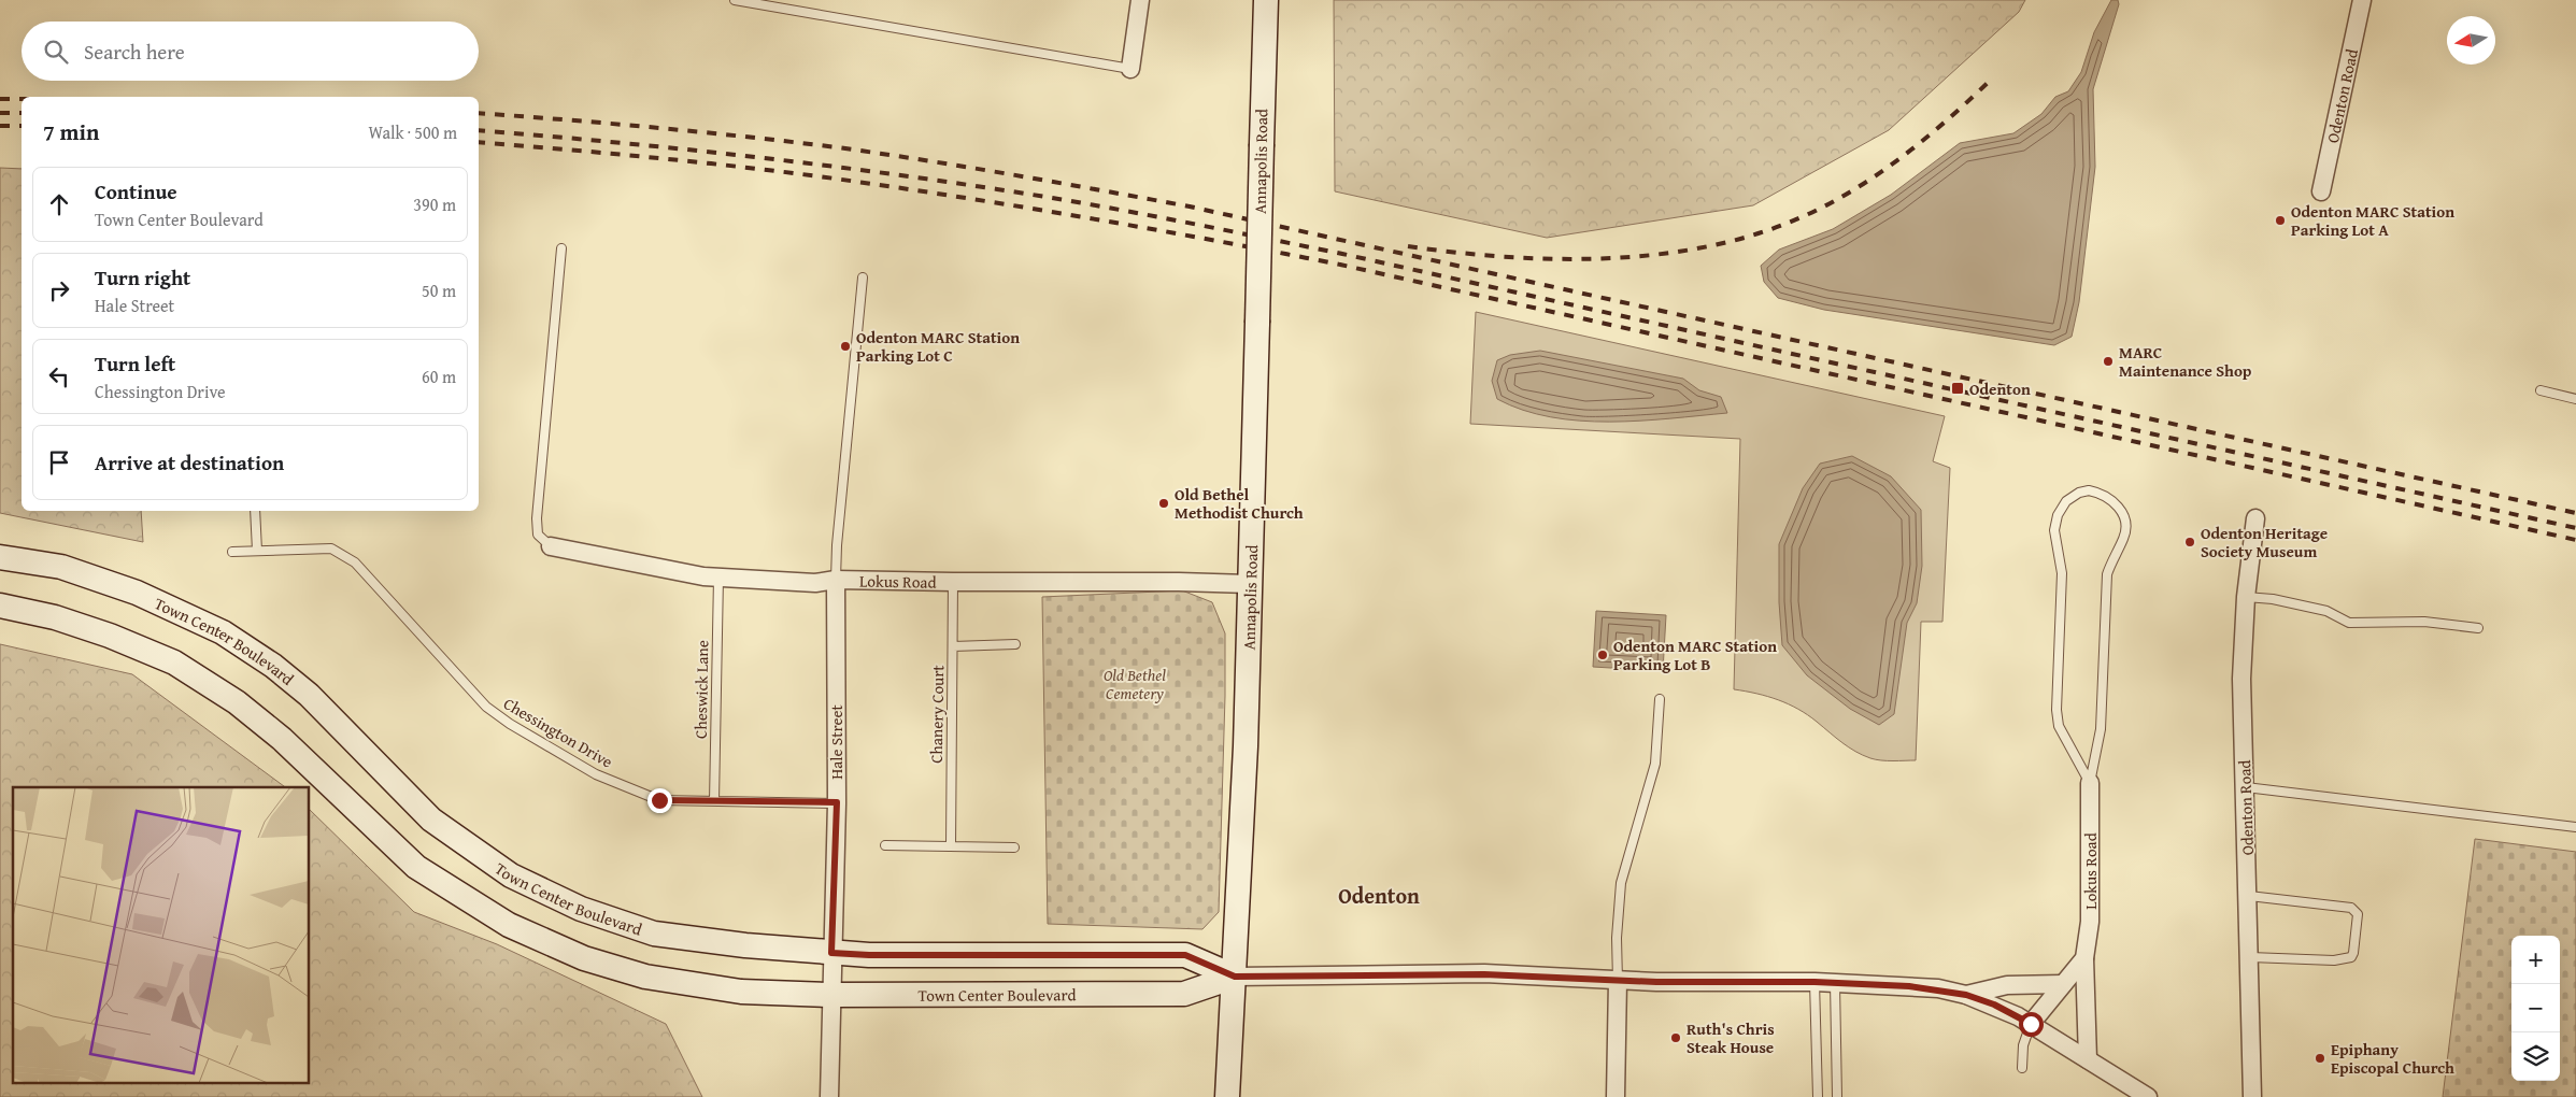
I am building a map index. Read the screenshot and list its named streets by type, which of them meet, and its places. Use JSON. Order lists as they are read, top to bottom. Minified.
{"streets":{"street":["Odenton Road","Annapolis Road","Lokus Road","Town Center Boulevard","Hale Street"],"lane":["Cheswick Lane","Chanery Court","Chessington Drive"]},"crossings":[["Annapolis Road","Lokus Road"],["Annapolis Road","Town Center Boulevard"],["Lokus Road","Town Center Boulevard"],["Lokus Road","Cheswick Lane"],["Lokus Road","Chanery Court"],["Lokus Road","Hale Street"],["Town Center Boulevard","Hale Street"],["Cheswick Lane","Chessington Drive"],["Chessington Drive","Hale Street"]],"districts":["Odenton"],"parks":["Old Bethel Cemetery"],"places":{"other":["Odenton MARC Station Parking Lot A","Odenton MARC Station Parking Lot C","MARC Maintenance Shop","Old Bethel Methodist Church","Odenton Heritage Society Museum","Odenton MARC Station Parking Lot B","Ruth's Chris Steak House","Epiphany Episcopal Church"],"transit":["Odenton"]},"north":"left","page":{"search":"Search here","heading":["7 min","Walk · 500 m"],"list":[["Continue","Town Center Boulevard","390 m"],["Turn right","Hale Street","50 m"],["Turn left","Chessington Drive","60 m"],"Arrive at destination"],"map_buttons":["+","−"]}}
